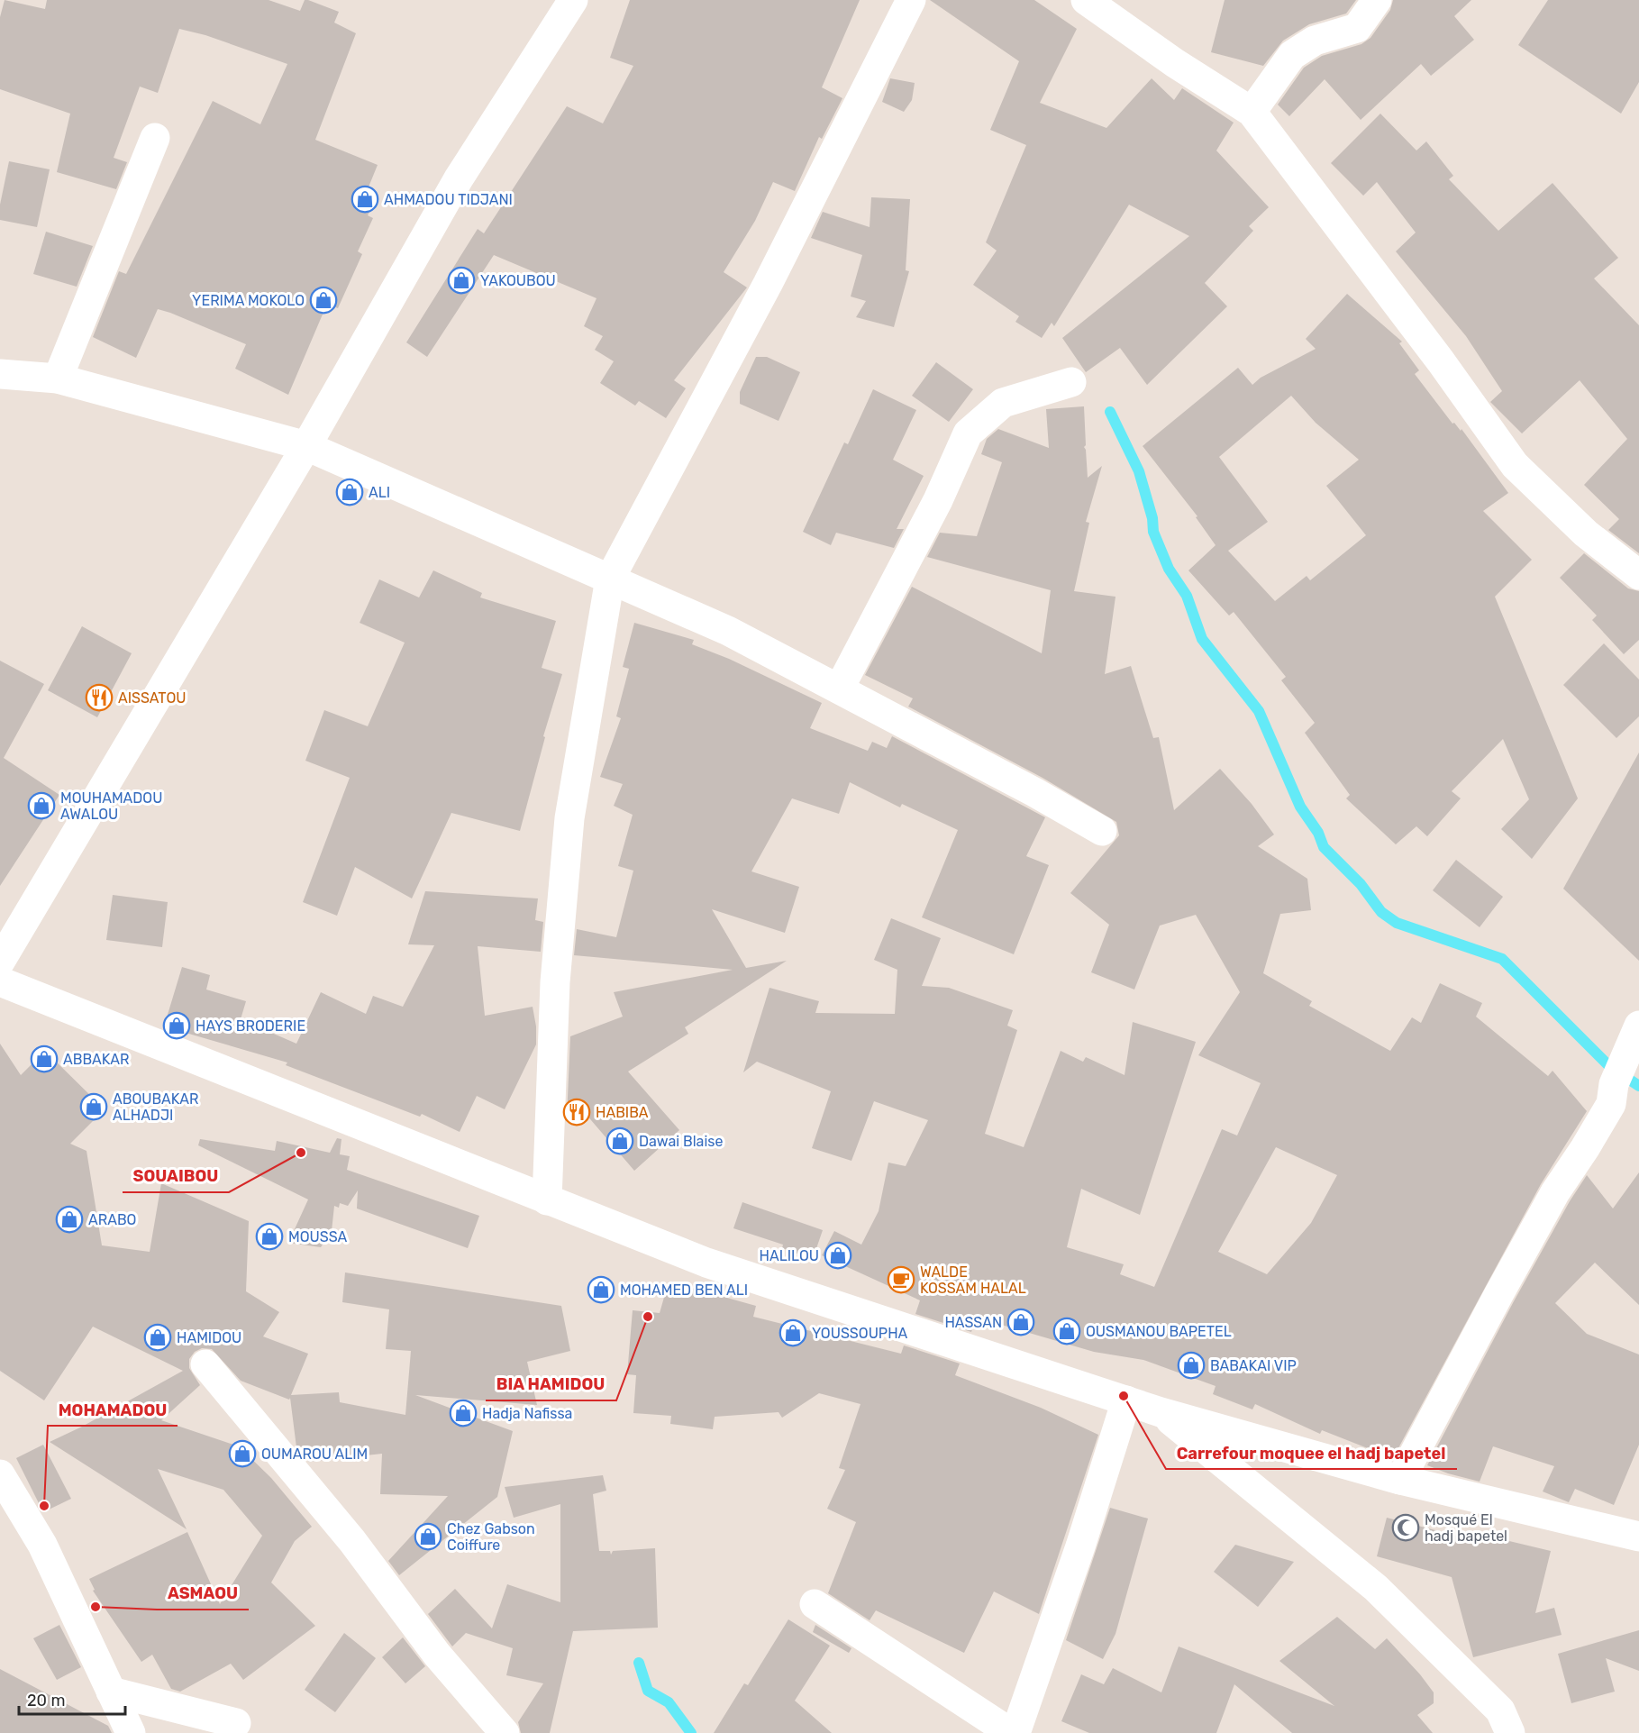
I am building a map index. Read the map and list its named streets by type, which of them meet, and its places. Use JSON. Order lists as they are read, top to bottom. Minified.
{"places":{"shop":["AHMADOU TIDJANI","YAKOUBOU","YERIMA MOKOLO","ALI","MOUHAMADOU AWALOU","HAYS BRODERIE","ABBAKAR","ABOUBAKAR ALHADJI","Dawai Blaise","ARABO","MOUSSA","HALILOU","MOHAMED BEN ALI","HASSAN","OUSMANOU BAPETEL","YOUSSOUPHA","HAMIDOU","BABAKAI VIP","Hadja Nafissa","OUMAROU ALIM","Chez Gabson Coiffure"],"restaurant":["AISSATOU","HABIBA"],"other":["SOUAIBOU","BIA HAMIDOU","Carrefour moquee el hadj bapetel","MOHAMADOU","ASMAOU"],"cafe":["WALDE KOSSAM HALAL"],"mosque":["Mosqué El hadj bapetel"]},"scale_bar":"20 m"}
